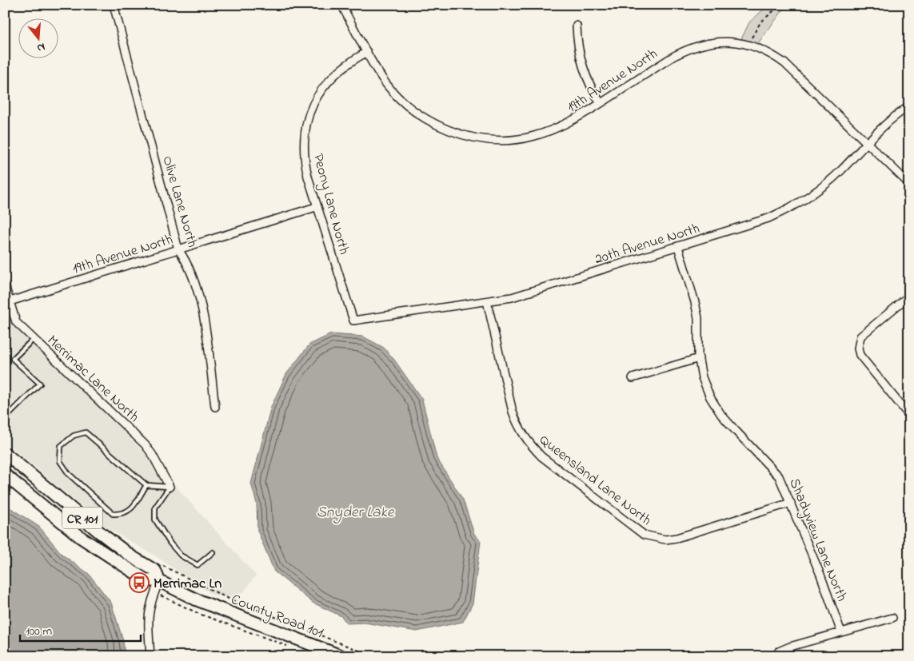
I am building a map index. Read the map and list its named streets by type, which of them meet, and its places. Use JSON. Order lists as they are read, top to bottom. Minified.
{"streets":{"main road":["CR 101","County Road 101"],"street":["19th Avenue North","Olive Lane North","Peony Lane North","20th Avenue North","Merrimac Lane North","Queensland Lane North","Shadyview Lane North"]},"crossings":[["19th Avenue North","Olive Lane North"],["19th Avenue North","Peony Lane North"],["19th Avenue North","20th Avenue North"],["19th Avenue North","Merrimac Lane North"],["Peony Lane North","20th Avenue North"],["20th Avenue North","Queensland Lane North"],["20th Avenue North","Shadyview Lane North"],["Queensland Lane North","Shadyview Lane North"]],"water":["Snyder Lake"],"places":{"bus stop":["Merrimac Ln"]},"scale_bar":"100 m","north":"bottom"}
